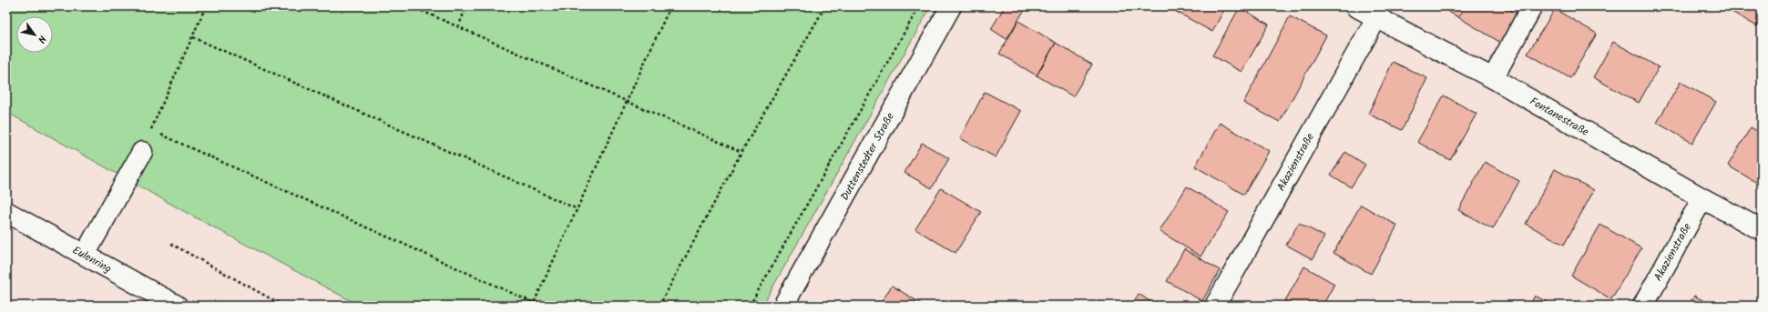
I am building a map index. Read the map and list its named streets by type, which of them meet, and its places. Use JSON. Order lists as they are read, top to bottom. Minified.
{"streets":{"street":["Fontanestraße","Duttenstedter Straße","Akazienstraße","Eulenring"]},"crossings":[["Fontanestraße","Akazienstraße"]],"north":"bottom right"}
